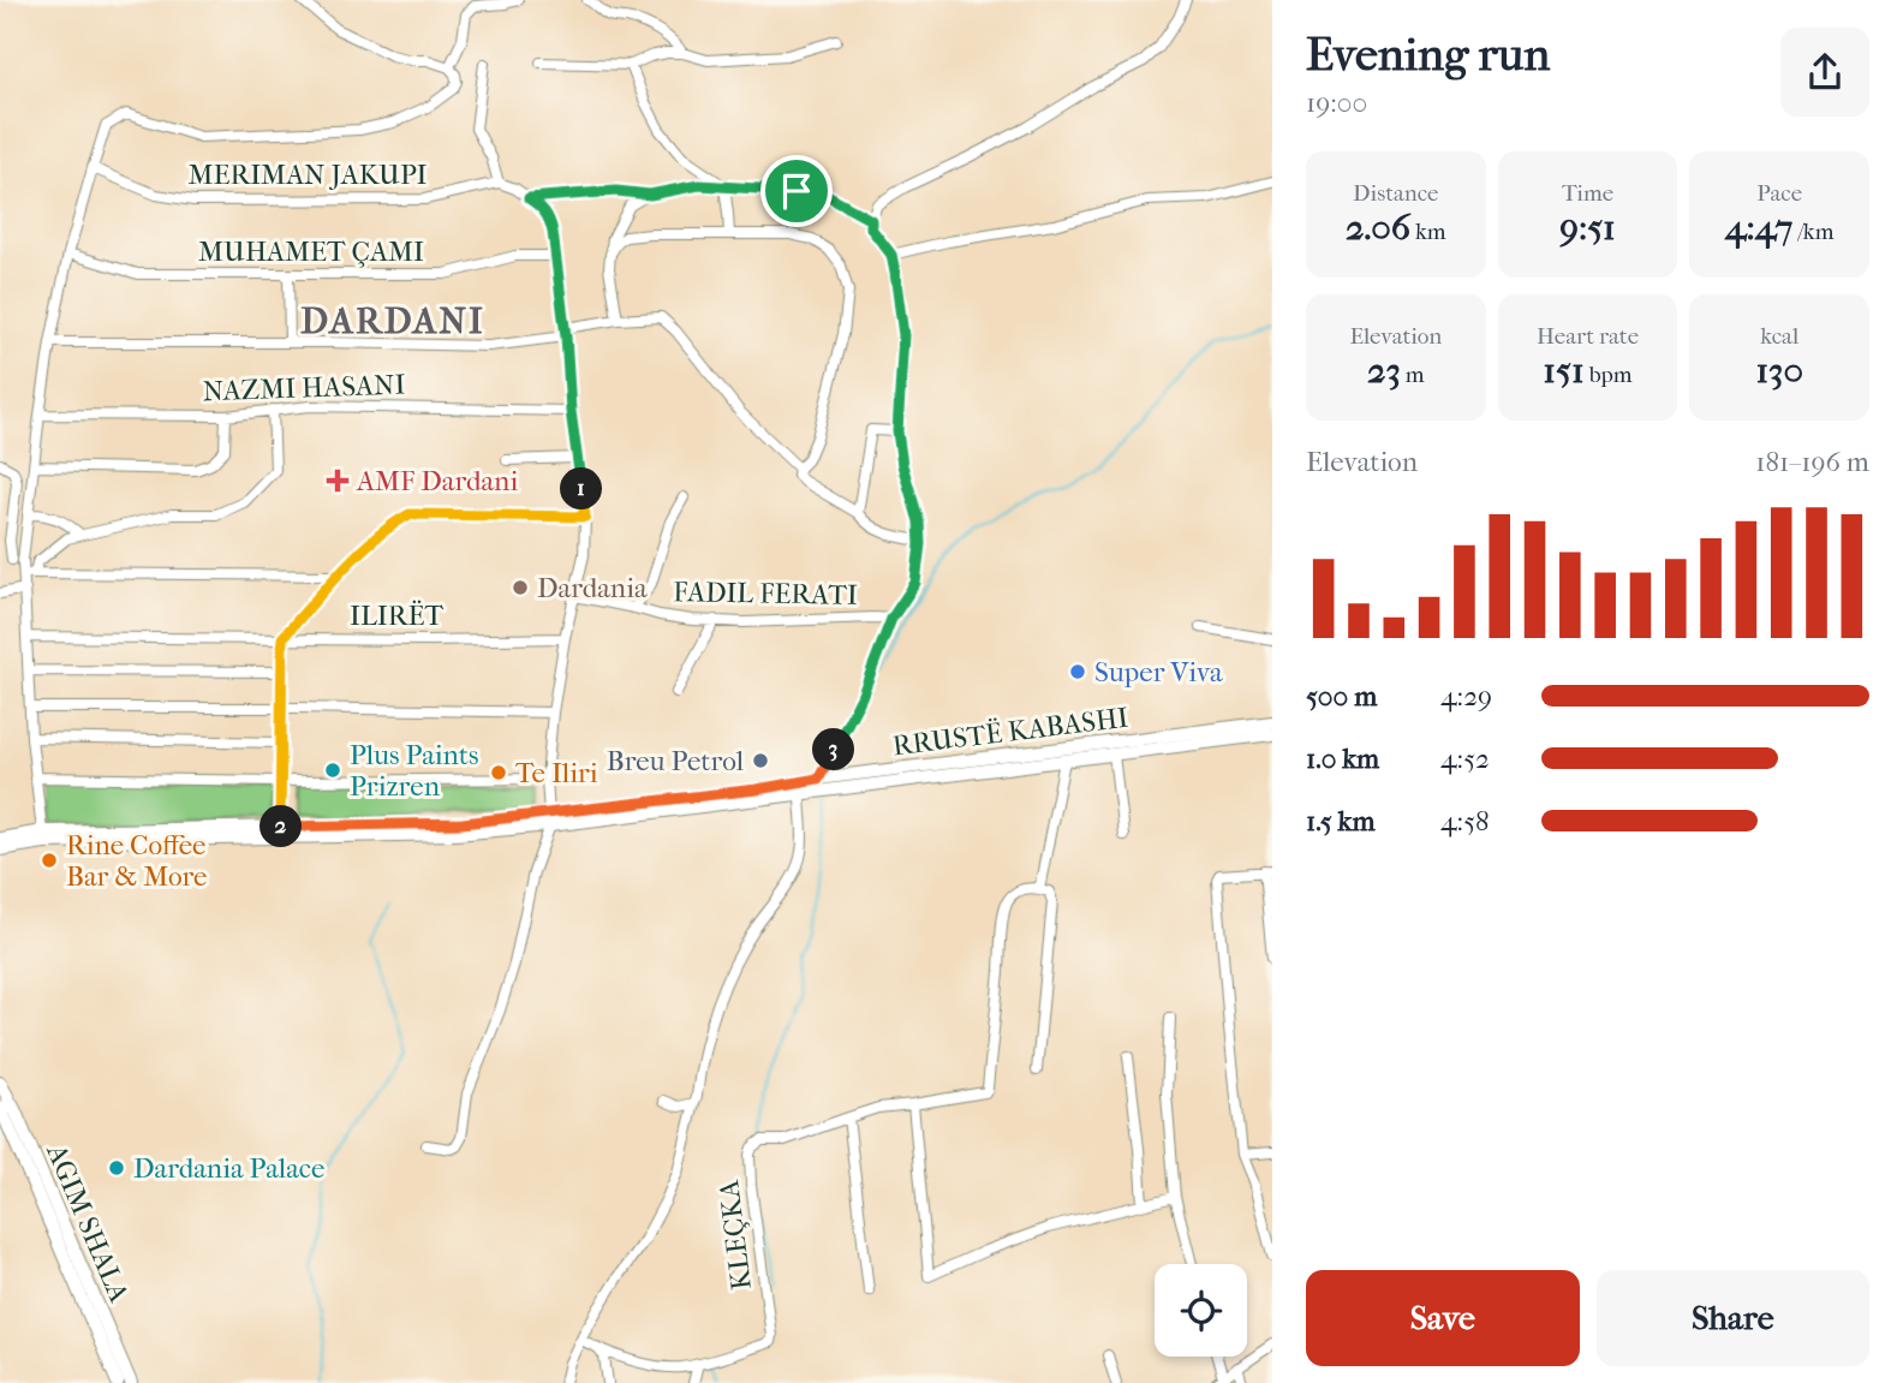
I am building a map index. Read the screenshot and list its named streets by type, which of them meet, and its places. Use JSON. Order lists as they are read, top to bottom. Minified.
{"streets":{"main road":["RRUSTË KABASHI","AGIM SHALA"],"street":["MERIMAN JAKUPI","MUHAMET ÇAMI","NAZMI HASANI","FADIL FERATI","ILIRËT","KLEÇKA"]},"districts":["DARDANI"],"places":{"health":["AMF Dardani"],"other":["Dardania","Super Viva","Breu Petrol","Plus Paints Prizren","Te Iliri","Rine Coffee Bar & More","Dardania Palace"]},"page":{"heading":["Evening run","19:00"],"stats":[["Distance","2.06 km"],["Time","9:51"],["Pace","4:47 /km"],["Elevation","23 m"],["Heart rate","151 bpm"],["kcal","130"]],"chart":["Elevation","181–196 m"],"pins":["1","3","2"],"list":[{"name":"500 m","note":"4:29"},{"name":"1.0 km","note":"4:52"},{"name":"1.5 km","note":"4:58"}],"buttons":["Save","Share"]}}
